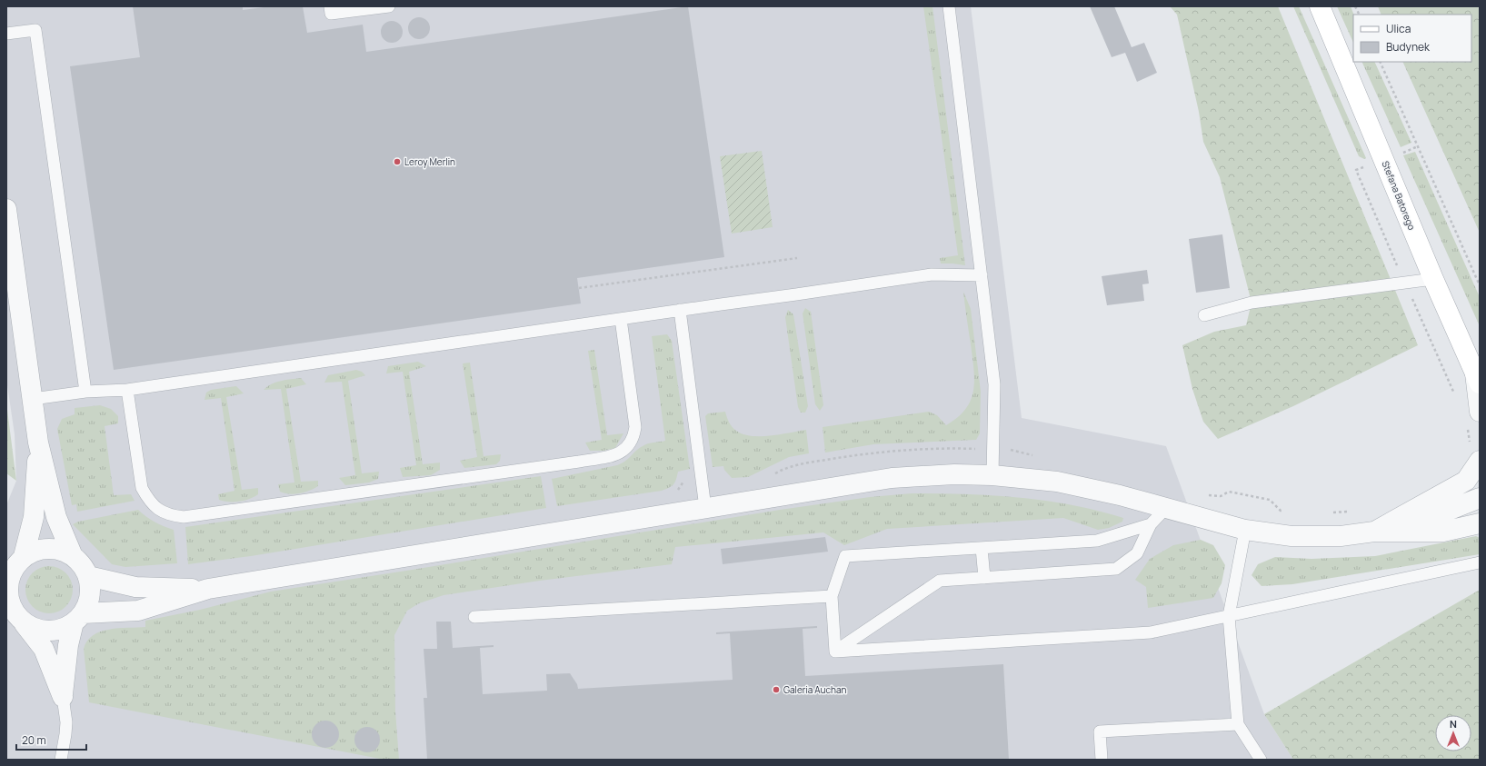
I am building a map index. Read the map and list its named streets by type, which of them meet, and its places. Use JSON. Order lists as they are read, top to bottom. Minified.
{"streets":{"main road":["Stefana Batorego"]},"places":["Leroy Merlin","Galeria Auchan"],"legend":["Ulica","Budynek"],"scale_bar":"20 m","north":"top"}
